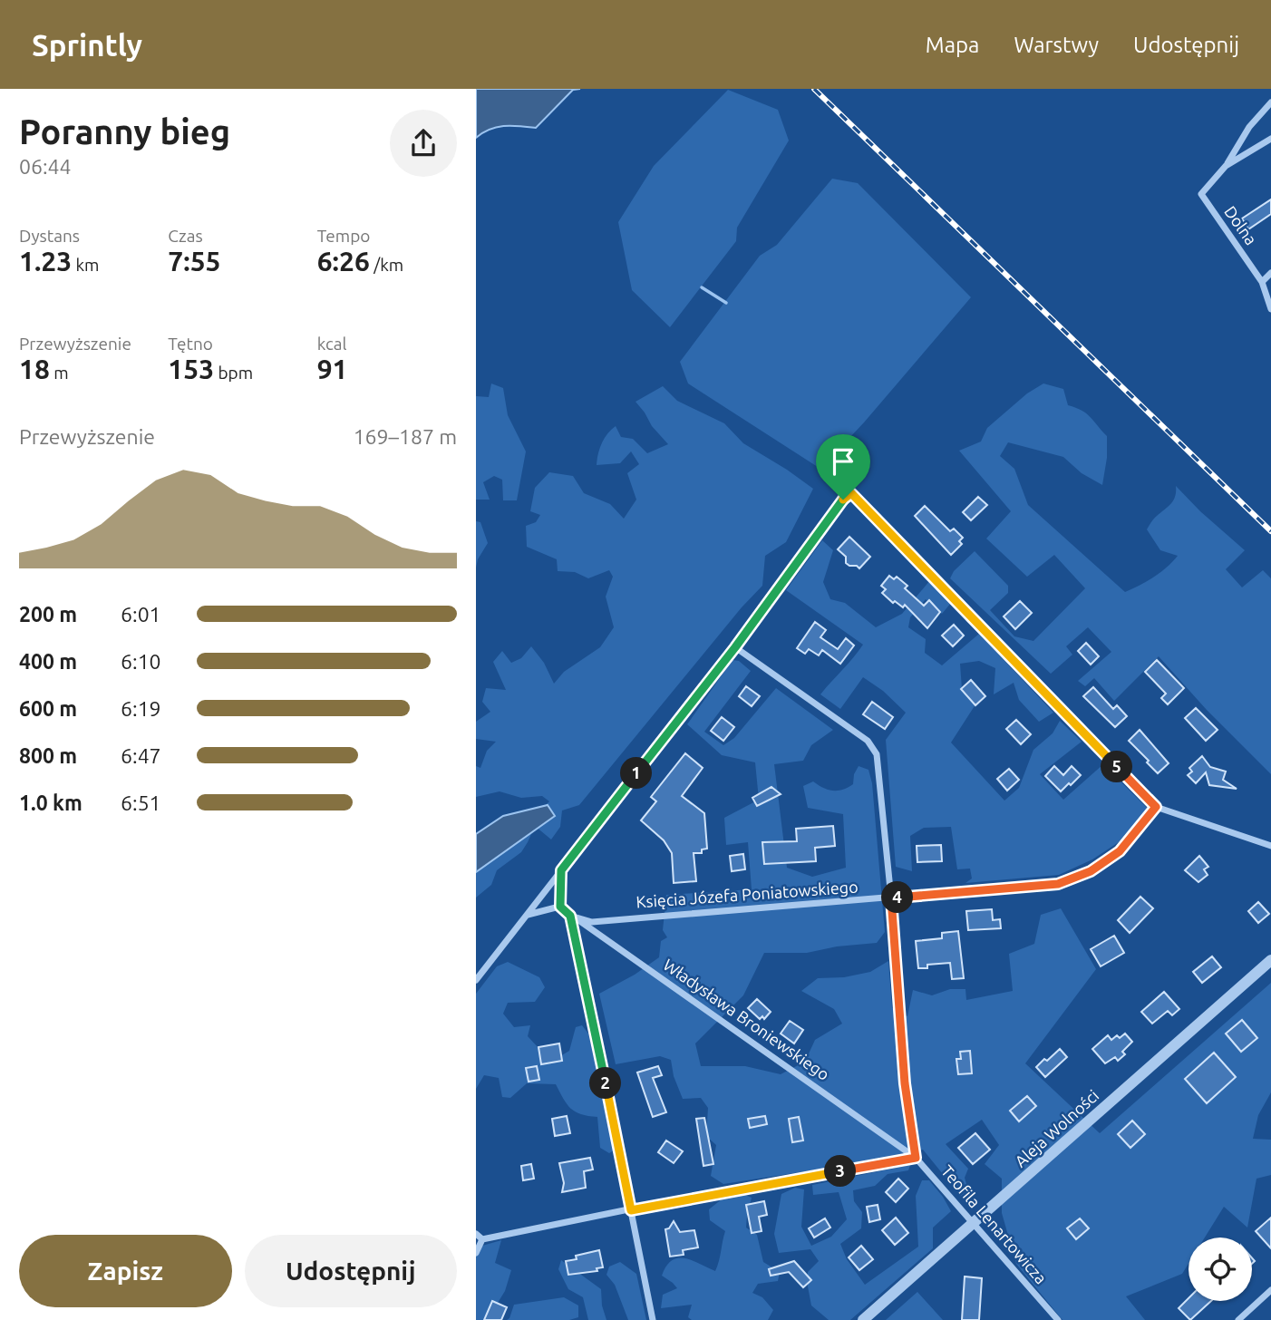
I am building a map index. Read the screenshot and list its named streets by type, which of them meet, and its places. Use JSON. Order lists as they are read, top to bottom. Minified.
{"streets":{"street":["Dolna","Księcia Józefa Poniatowskiego","Władysława Broniewskiego","Aleja Wolności","Teofila Lenartowicza"]},"crossings":[["Księcia Józefa Poniatowskiego","Władysława Broniewskiego"],["Władysława Broniewskiego","Teofila Lenartowicza"],["Aleja Wolności","Teofila Lenartowicza"]],"page":{"header":"Sprintly","nav":["Mapa","Warstwy","Udostępnij"],"heading":["Poranny bieg","06:44"],"stats":[["Dystans","1.23 km"],["Czas","7:55"],["Tempo","6:26 /km"],["Przewyższenie","18 m"],["Tętno","153 bpm"],["kcal","91"]],"chart":["Przewyższenie","169–187 m"],"list":[{"name":"200 m","note":"6:01"},{"name":"400 m","note":"6:10"},{"name":"600 m","note":"6:19"},{"name":"800 m","note":"6:47"},{"name":"1.0 km","note":"6:51"}],"pins":["5","1","4","2","3"],"buttons":["Zapisz","Udostępnij"]}}
